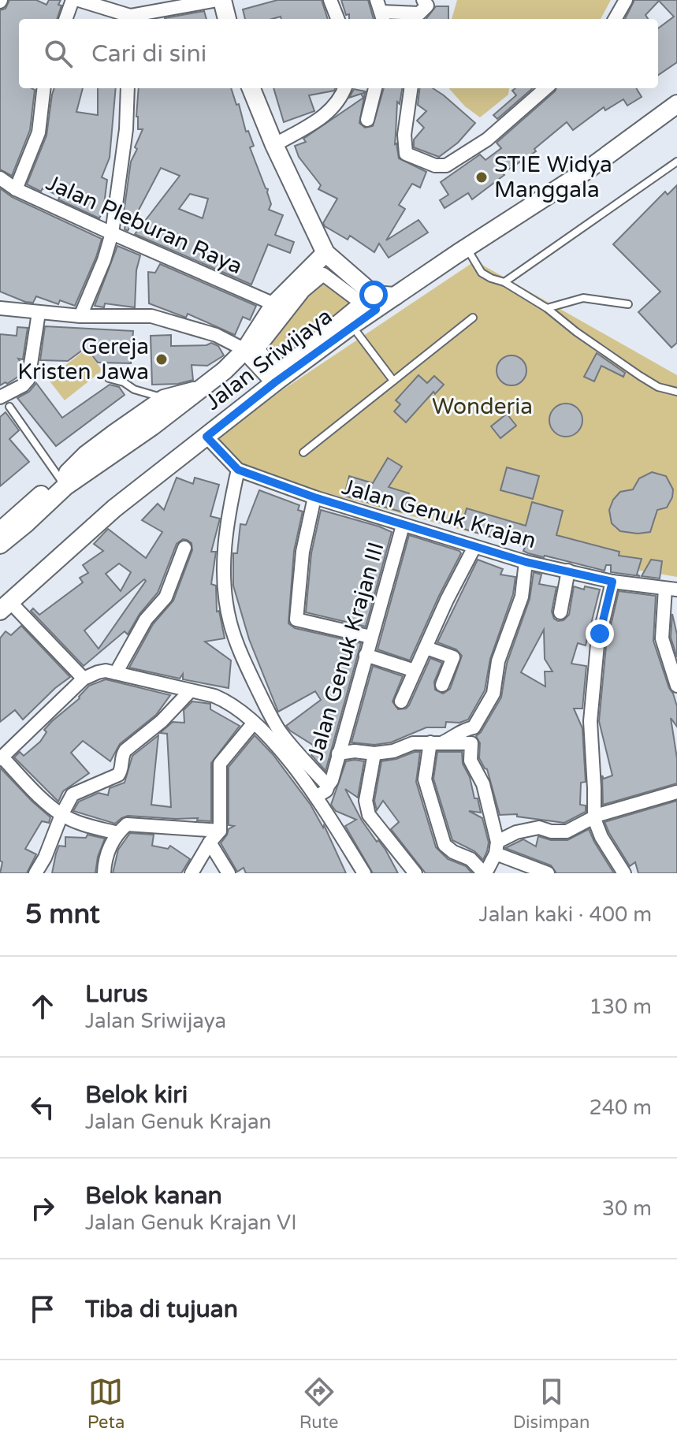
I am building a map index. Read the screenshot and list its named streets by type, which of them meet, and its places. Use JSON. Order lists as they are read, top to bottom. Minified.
{"streets":{"main road":["Jalan Sriwijaya"],"street":["Jalan Pleburan Raya","Jalan Genuk Krajan","Jalan Genuk Krajan III"]},"crossings":[["Jalan Pleburan Raya","Jalan Sriwijaya"],["Jalan Sriwijaya","Jalan Genuk Krajan"],["Jalan Genuk Krajan","Jalan Genuk Krajan III"]],"parks":["Wonderia"],"places":["STIE Widya Manggala","Gereja Kristen Jawa"],"page":{"search":"Cari di sini","heading":["5 mnt","Jalan kaki · 400 m"],"list":[["Lurus","Jalan Sriwijaya","130 m"],["Belok kiri","Jalan Genuk Krajan","240 m"],["Belok kanan","Jalan Genuk Krajan VI","30 m"],"Tiba di tujuan"],"nav":["Peta","Rute","Disimpan"]}}
